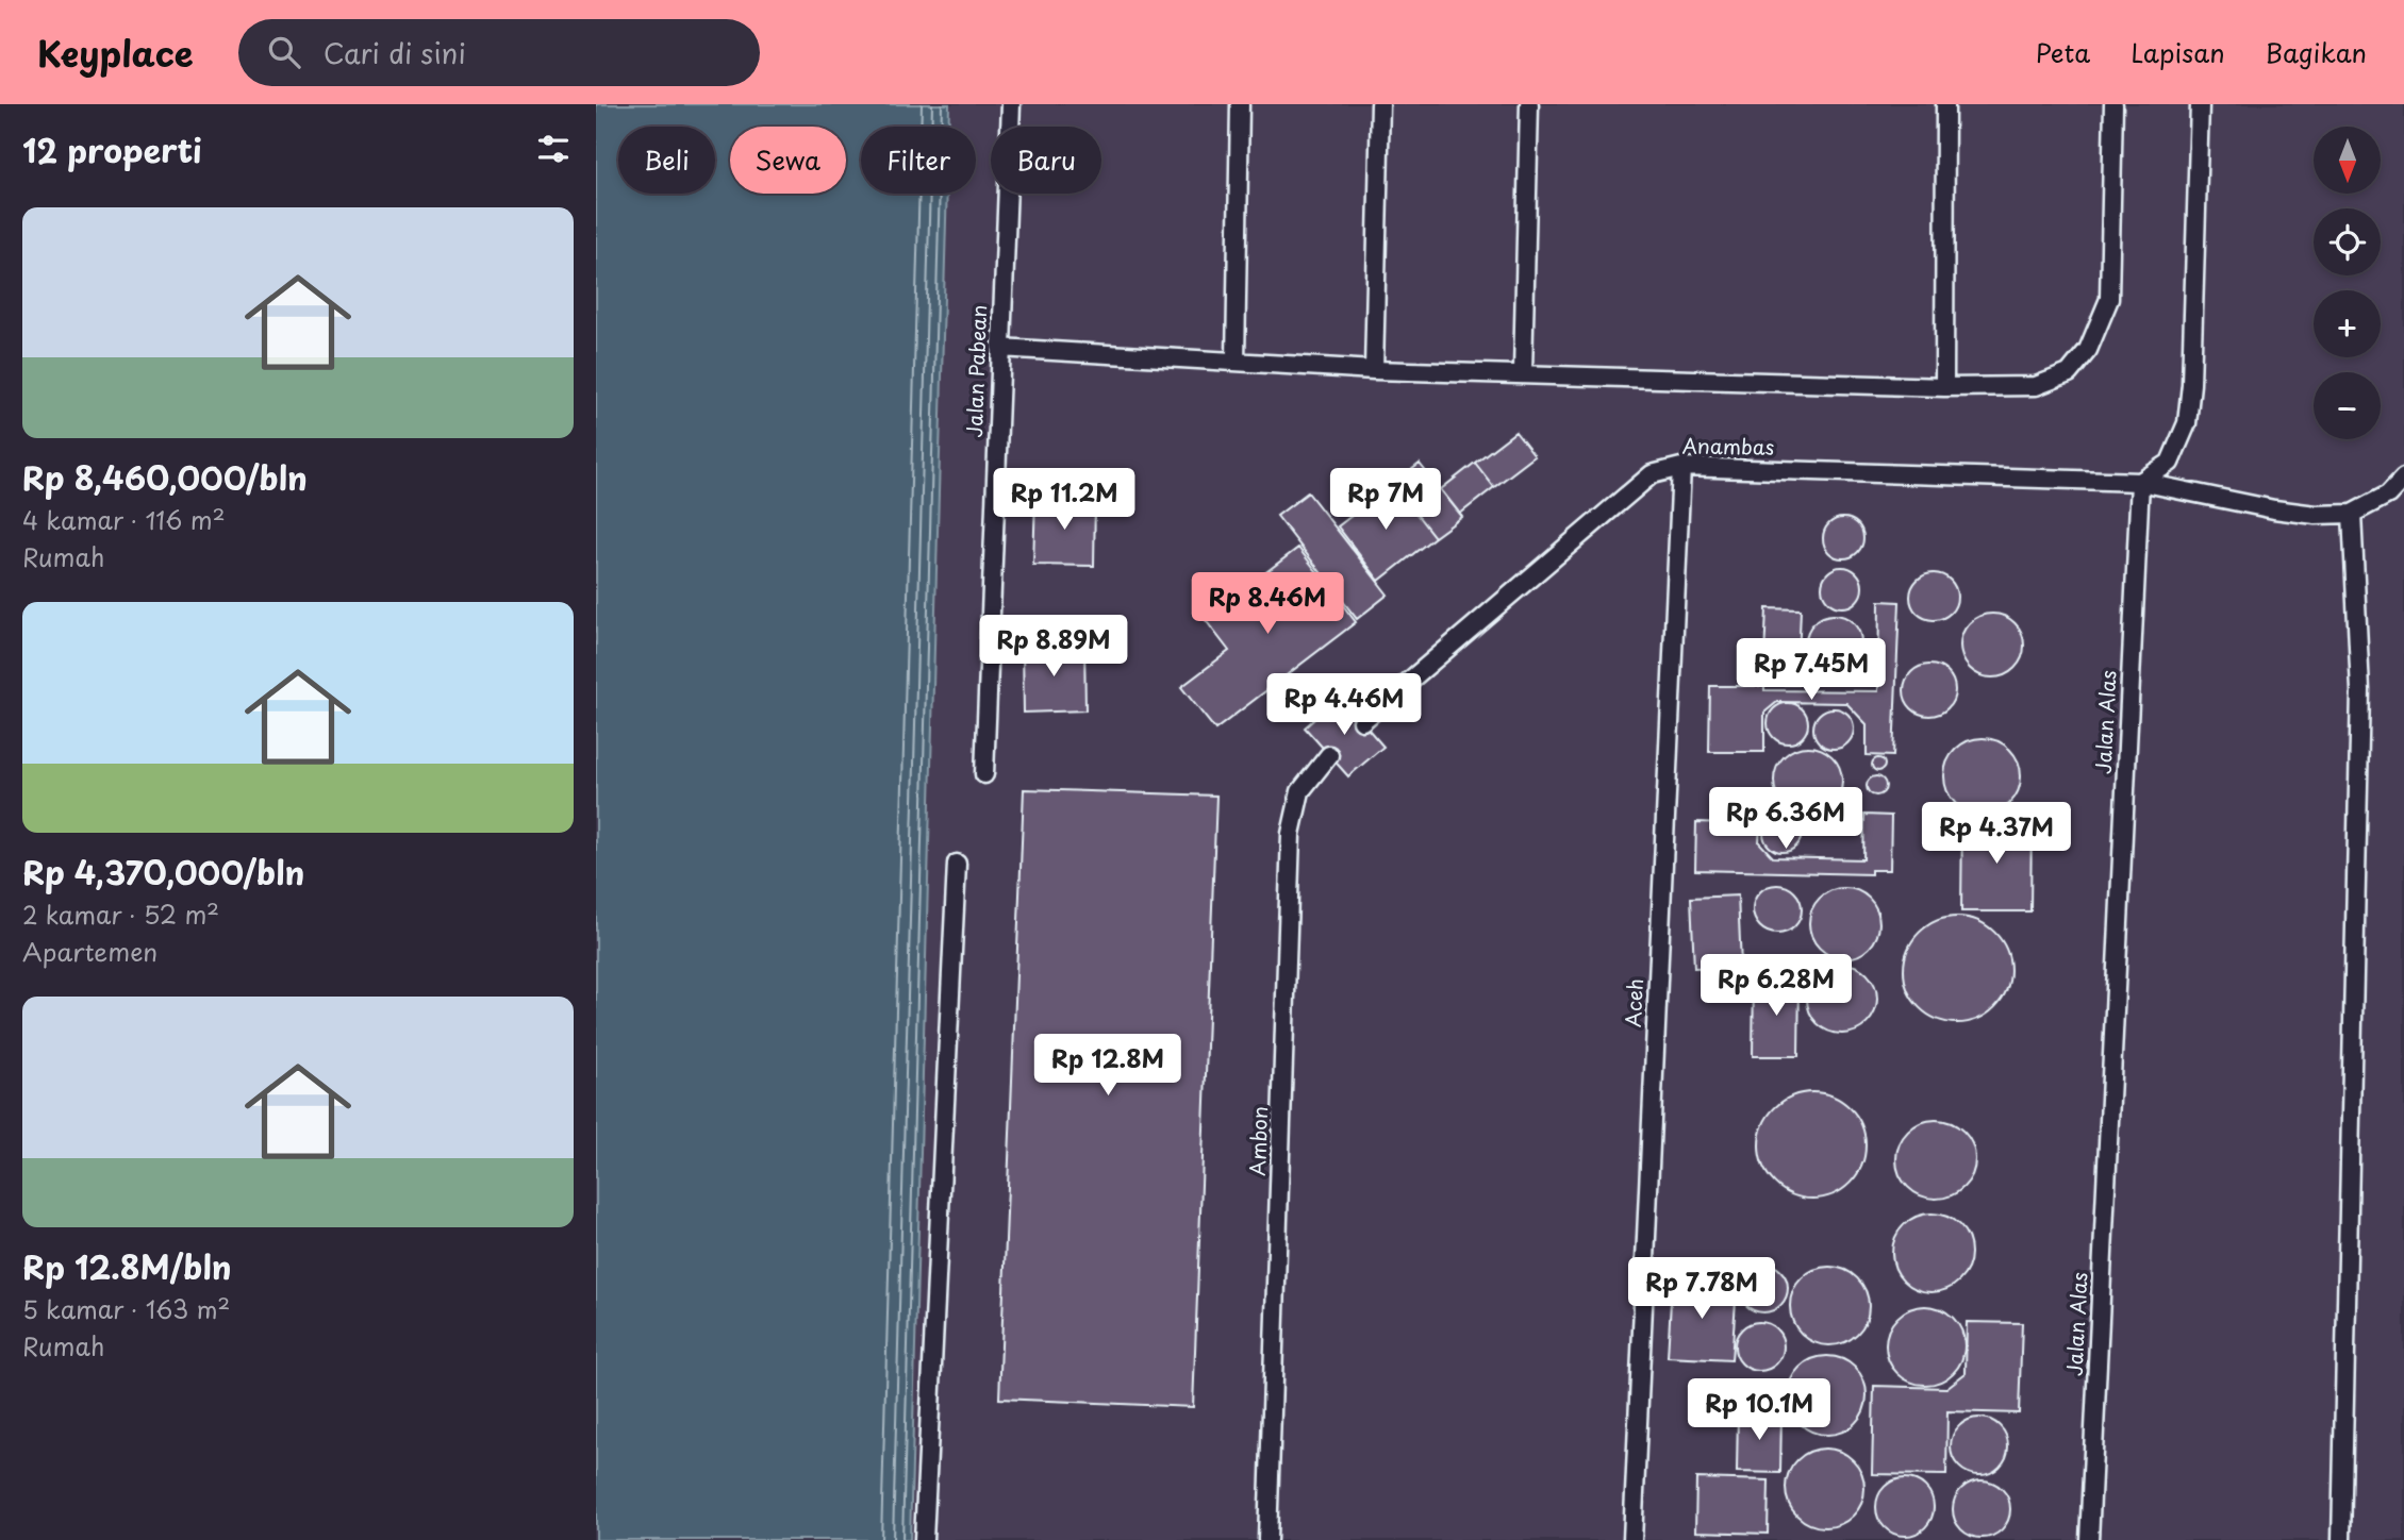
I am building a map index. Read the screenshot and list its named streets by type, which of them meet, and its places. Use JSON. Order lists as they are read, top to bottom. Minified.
{"streets":{"lane":["Jalan Pabean","Anambas","Jalan Alas","Aceh","Ambon"]},"crossings":[["Anambas","Jalan Alas"],["Anambas","Aceh"]],"north":"bottom","page":{"header":"Keyplace","search":"Cari di sini","nav":["Peta","Lapisan","Bagikan"],"heading":"12 properti","map_buttons":["+","−"],"chip":["Beli","Sewa","Filter","Baru"],"list":[{"name":"Rp 8,460,000/bln","note":"4 kamar · 116 m² · Rumah"},{"name":"Rp 4,370,000/bln","note":"2 kamar · 52 m² · Apartemen"},{"name":"Rp 12.8M/bln","note":"5 kamar · 163 m² · Rumah"}],"price":["Rp 11.2M","Rp 7M","Rp 8.46M","Rp 8.89M","Rp 7.45M","Rp 4.46M","Rp 6.36M","Rp 4.37M","Rp 6.28M","Rp 12.8M","Rp 7.78M","Rp 10.1M"]}}
